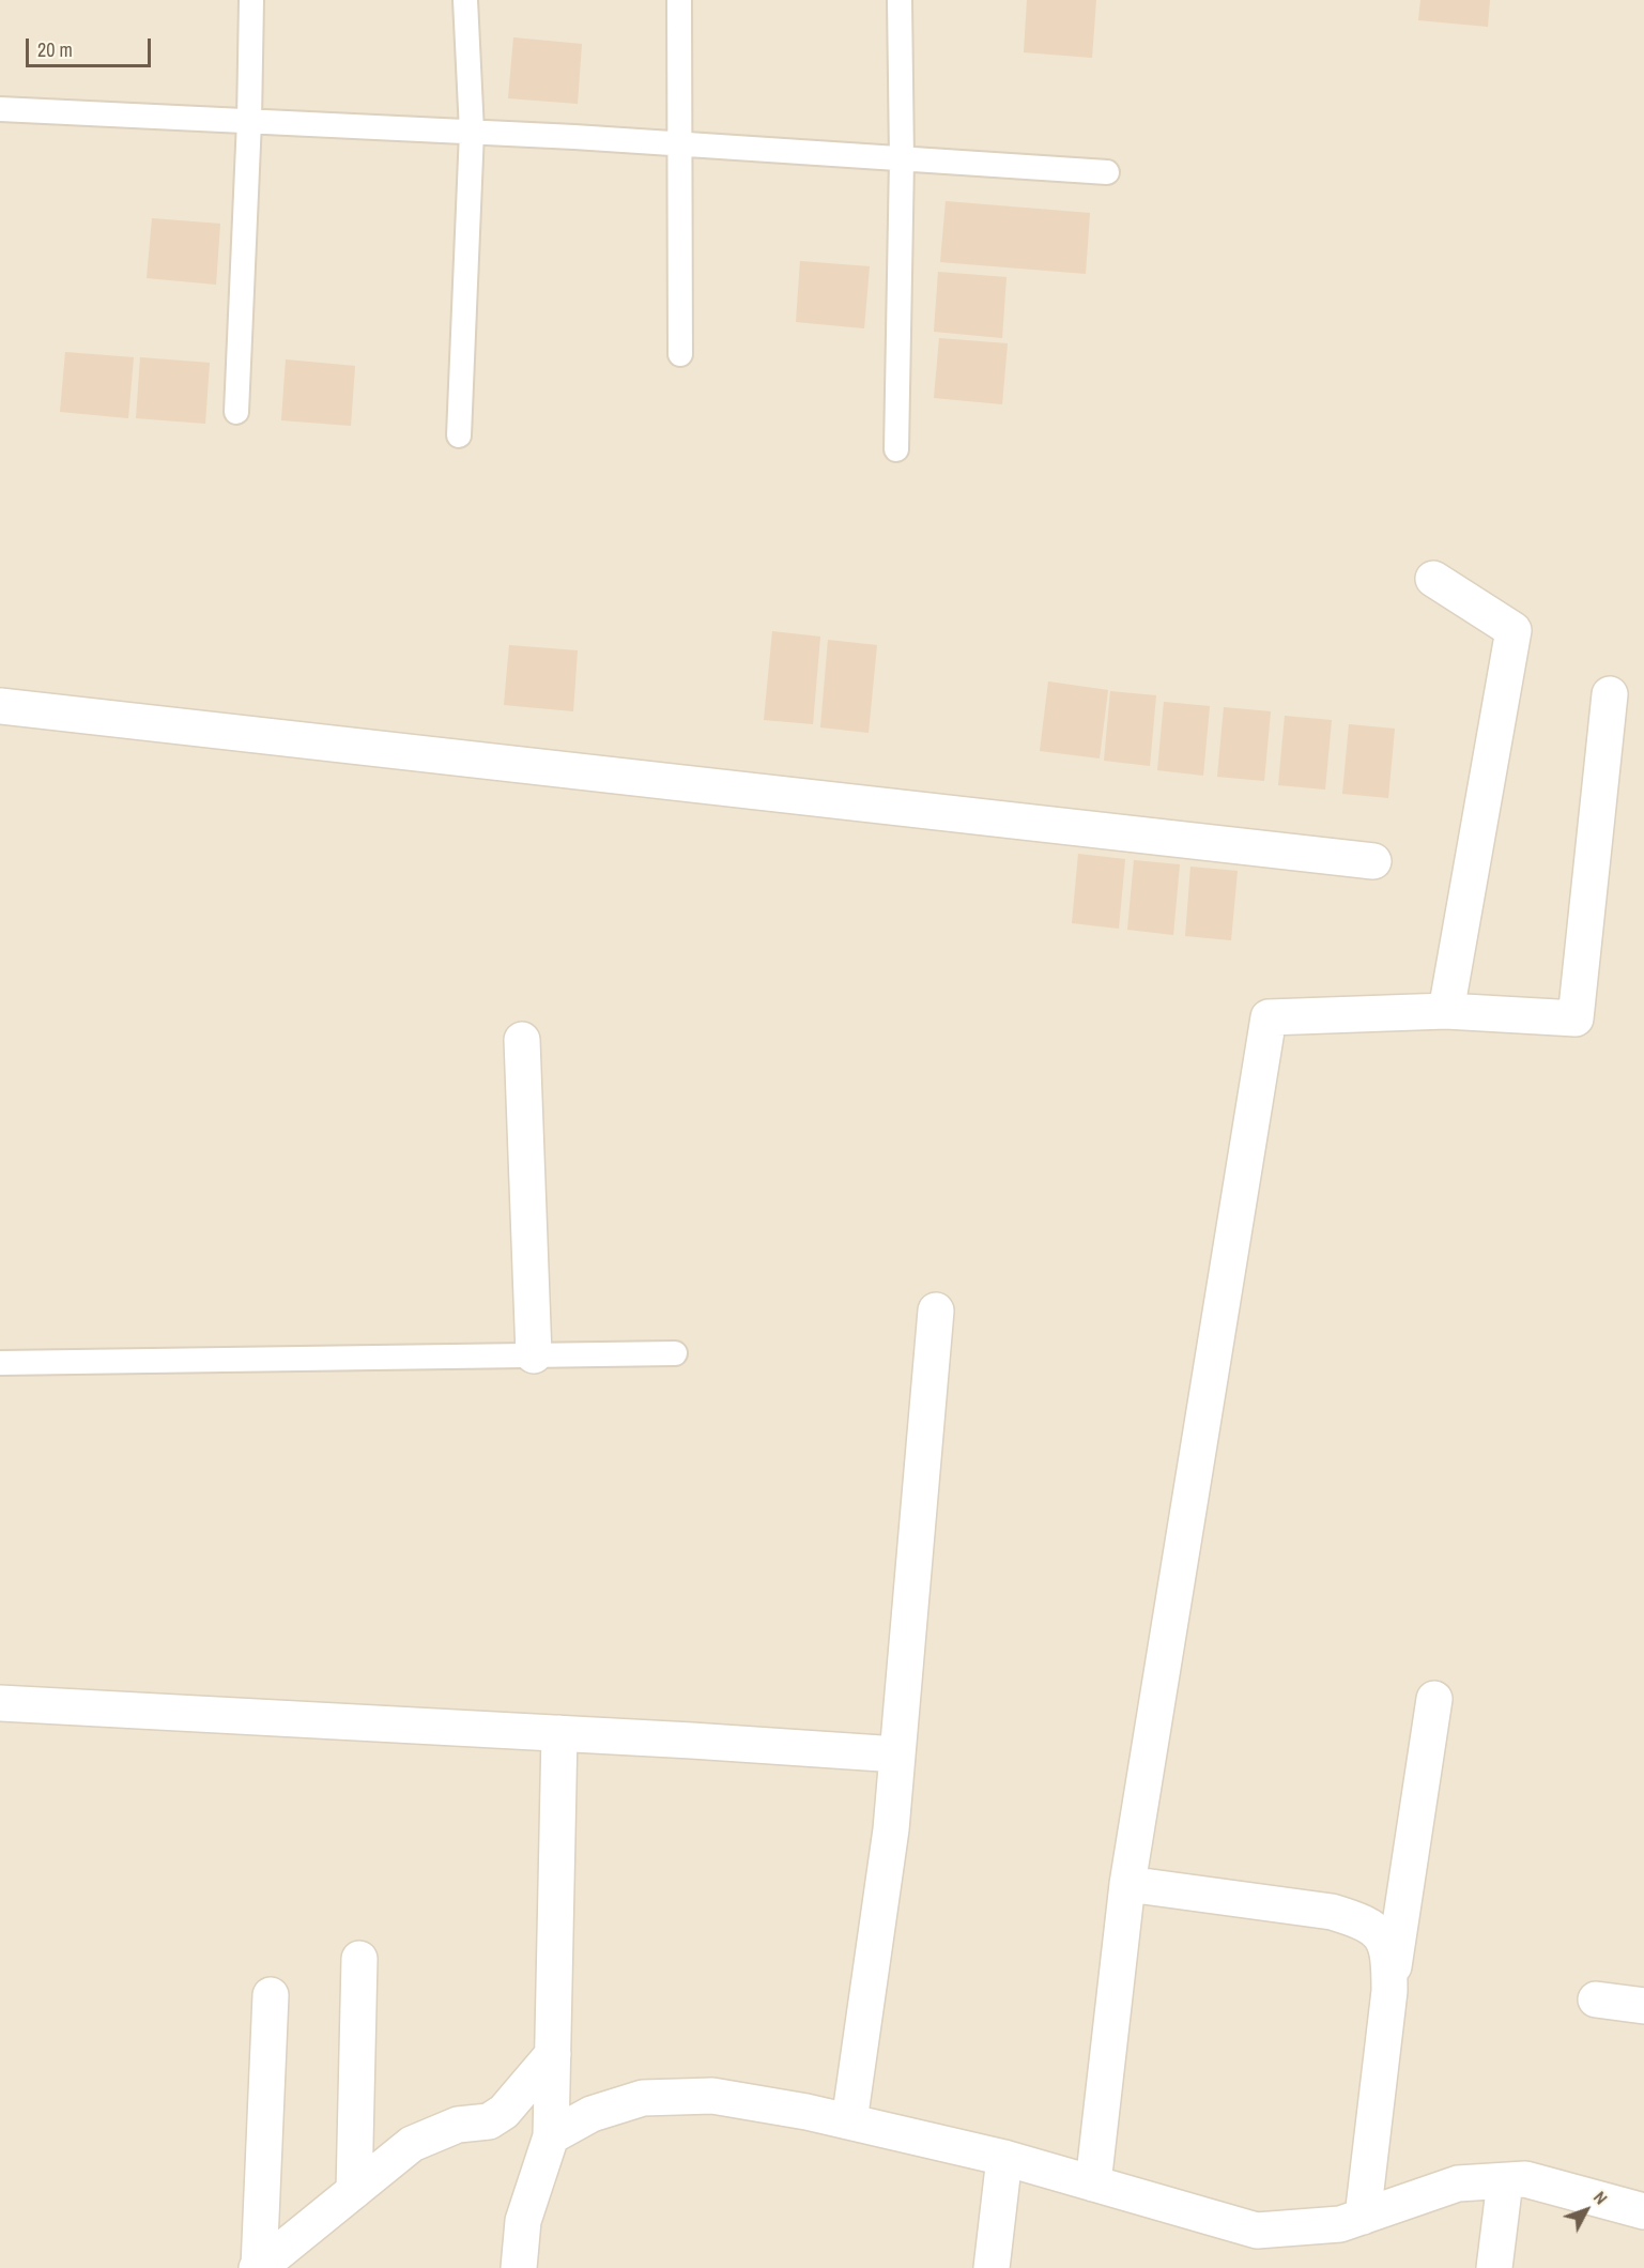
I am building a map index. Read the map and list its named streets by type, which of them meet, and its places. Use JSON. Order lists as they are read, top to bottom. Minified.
{"scale_bar":"20 m","north":"top right"}
